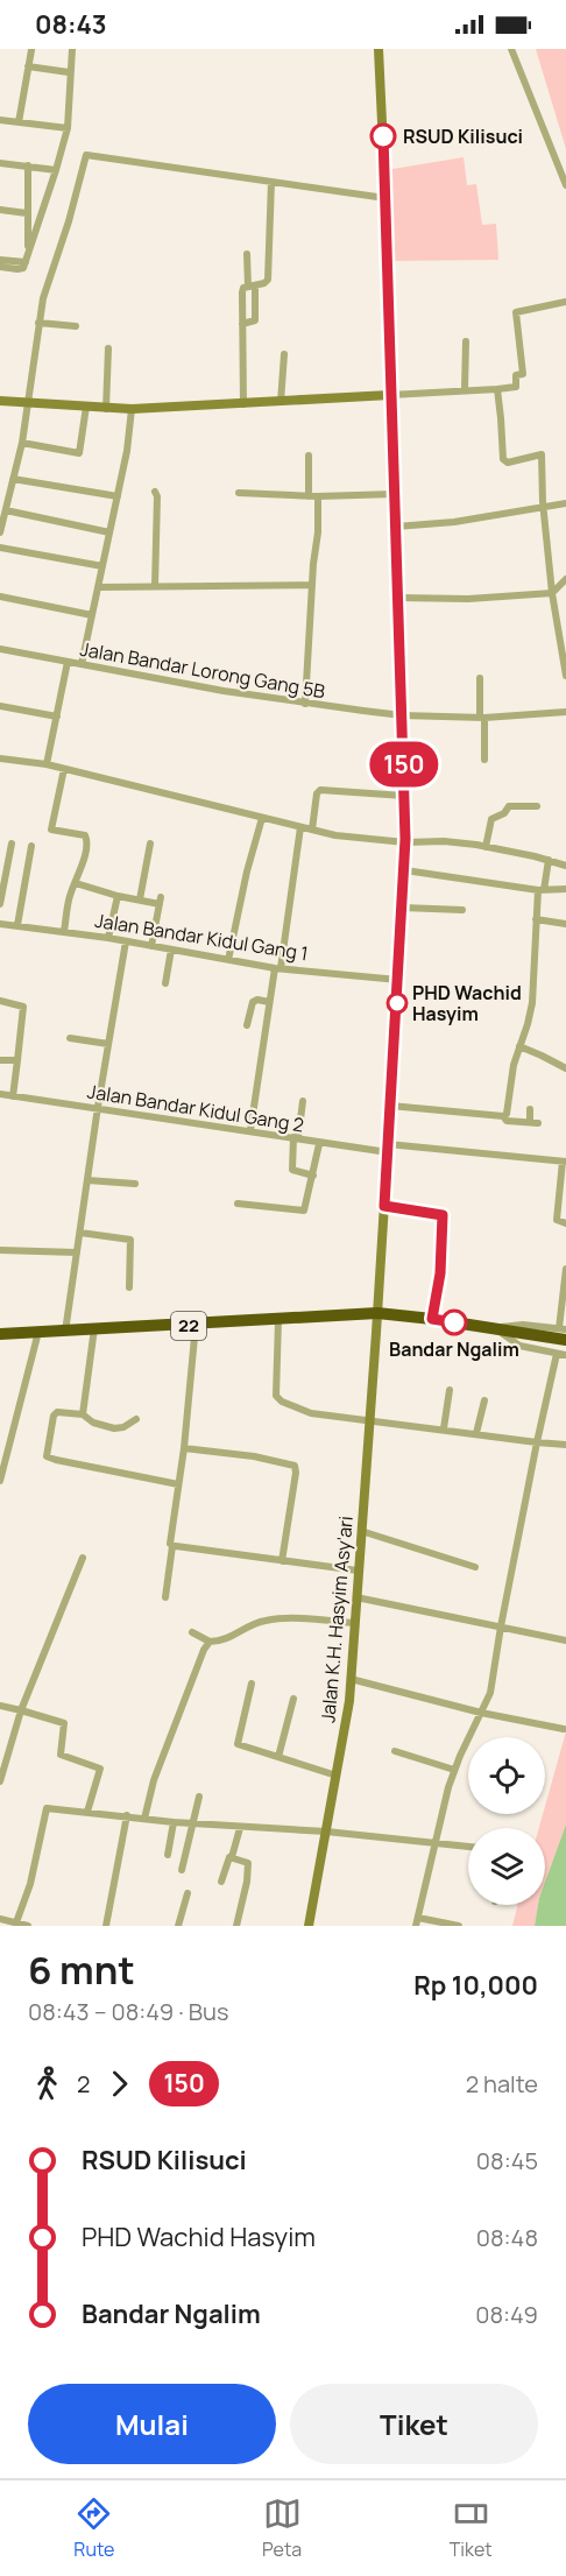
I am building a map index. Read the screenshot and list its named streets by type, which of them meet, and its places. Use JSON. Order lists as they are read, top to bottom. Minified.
{"streets":{"highway":["22"],"main road":["Jalan K.H. Hasyim Asy'ari"],"street":["Jalan Bandar Lorong Gang 5B","Jalan Bandar Kidul Gang 1","Jalan Bandar Kidul Gang 2"]},"crossings":[["Jalan Bandar Lorong Gang 5B","Jalan K.H. Hasyim Asy'ari"],["Jalan Bandar Kidul Gang 1","Jalan K.H. Hasyim Asy'ari"],["Jalan Bandar Kidul Gang 2","Jalan K.H. Hasyim Asy'ari"],["22","Jalan K.H. Hasyim Asy'ari"]],"places":["RSUD Kilisuci","PHD Wachid Hasyim","Bandar Ngalim"],"lines":["bus line 150"],"page":{"status":"08:43","on_map":"150","heading":["6 mnt","08:43 – 08:49 · Bus","Rp 10,000"],"legs":["2","150","2 halte"],"list":[{"name":"RSUD Kilisuci","value":"08:45"},{"name":"PHD Wachid Hasyim","value":"08:48"},{"name":"Bandar Ngalim","value":"08:49"}],"buttons":["Mulai","Tiket"],"tabs":["Rute","Peta","Tiket"]}}
